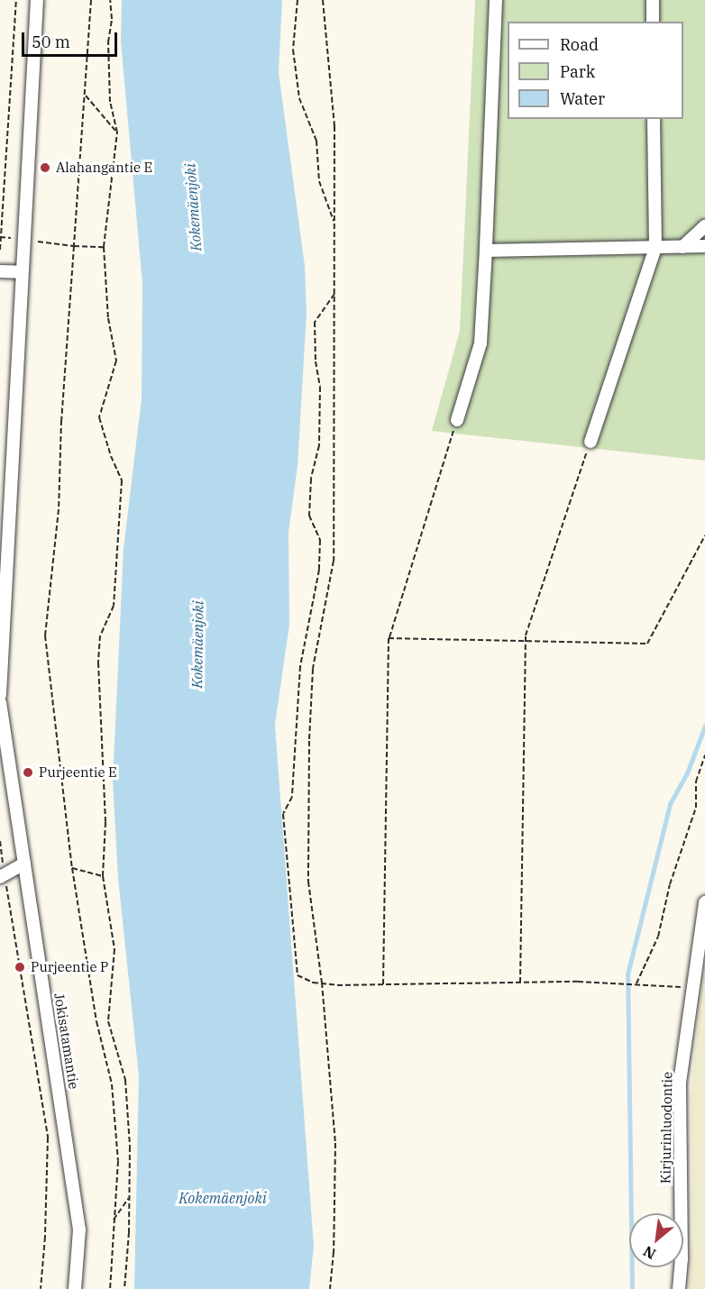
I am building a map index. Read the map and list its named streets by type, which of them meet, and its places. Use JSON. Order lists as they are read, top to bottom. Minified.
{"streets":{"street":["Jokisatamantie","Kirjurinluodontie"]},"water":["Kokemäenjoki"],"places":["Alahangantie E","Purjeentie E","Purjeentie P"],"legend":["Road","Park","Water"],"scale_bar":"50 m","north":"bottom left"}
